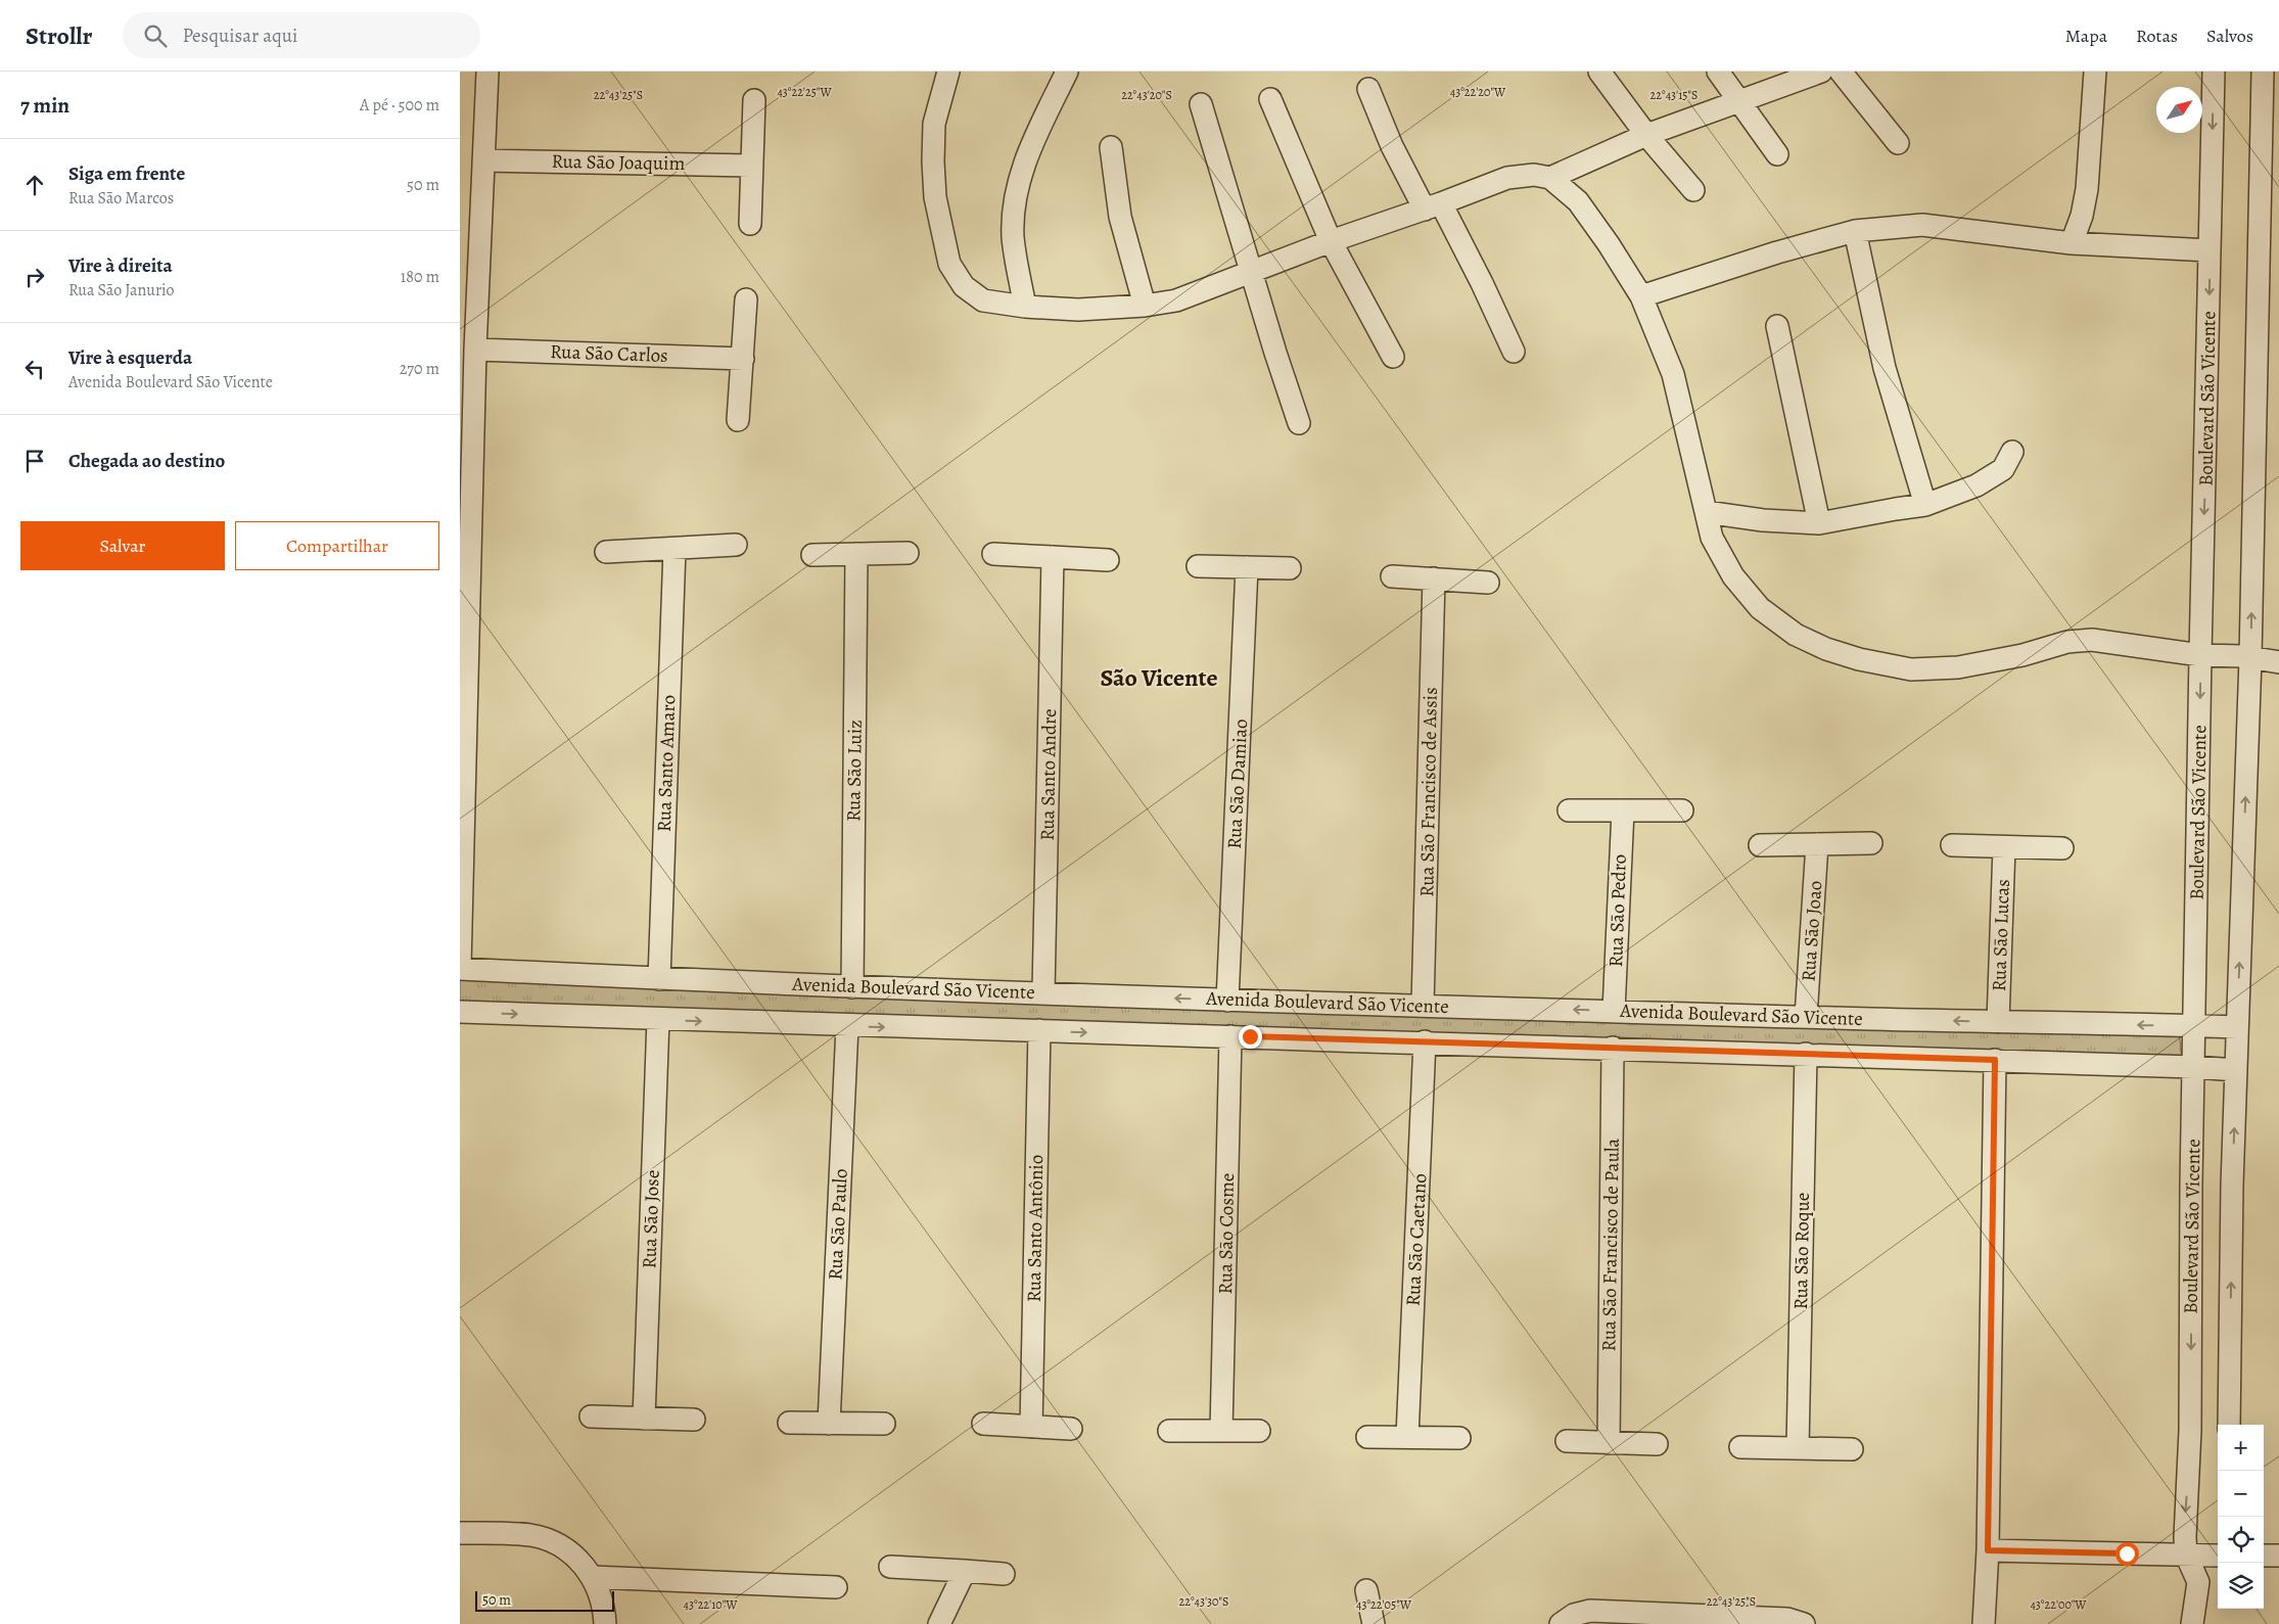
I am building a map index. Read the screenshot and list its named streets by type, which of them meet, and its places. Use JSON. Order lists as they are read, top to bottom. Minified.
{"streets":{"street":["Rua Sāo Joaquim","Rua São Carlos","Boulevard São Vicente","Rua Santo Amaro","Rua Sāo Luiz","Rua Santo Andre","Rua Sāo Damiao","Rua Sāo Francisco de Assis","Rua Sāo Pedro","Rua Sāo Joao","Rua Sāo Lucas","Avenida Boulevard São Vicente","Rua Sāo Jose","Rua Sāo Paulo","Rua Santo Antônio","Rua Sāo Cosme","Rua Sāo Caetano","Rua Sāo Francisco de Paula","Rua Sāo Roque"]},"crossings":[["Boulevard São Vicente","Avenida Boulevard São Vicente"],["Rua Santo Amaro","Avenida Boulevard São Vicente"],["Rua Sāo Luiz","Avenida Boulevard São Vicente"],["Rua Santo Andre","Avenida Boulevard São Vicente"],["Rua Sāo Damiao","Avenida Boulevard São Vicente"],["Rua Sāo Francisco de Assis","Avenida Boulevard São Vicente"],["Rua Sāo Pedro","Avenida Boulevard São Vicente"],["Rua Sāo Joao","Avenida Boulevard São Vicente"],["Rua Sāo Lucas","Avenida Boulevard São Vicente"],["Avenida Boulevard São Vicente","Rua Sāo Jose"],["Avenida Boulevard São Vicente","Rua Sāo Paulo"],["Avenida Boulevard São Vicente","Rua Santo Antônio"],["Avenida Boulevard São Vicente","Rua Sāo Cosme"],["Avenida Boulevard São Vicente","Rua Sāo Caetano"],["Avenida Boulevard São Vicente","Rua Sāo Francisco de Paula"],["Avenida Boulevard São Vicente","Rua Sāo Roque"]],"districts":["São Vicente"],"scale_bar":"50 m","north":"top right","page":{"header":"Strollr","search":"Pesquisar aqui","nav":["Mapa","Rotas","Salvos"],"heading":["7 min","A pé · 500 m"],"list":[["Siga em frente","Rua Sāo Marcos","50 m"],["Vire à direita","Rua Sāo Janurio","180 m"],["Vire à esquerda","Avenida Boulevard São Vicente","270 m"],"Chegada ao destino"],"buttons":["Salvar","Compartilhar"],"map_buttons":["+","−"],"scale":"50 m"},"coordinates":["43°22'25\"W","43°22'20\"W","22°43'25\"S","22°43'20\"S","22°43'15\"S","22°43'30\"S","43°22'10\"W","43°22'05\"W","43°22'00\"W"]}
